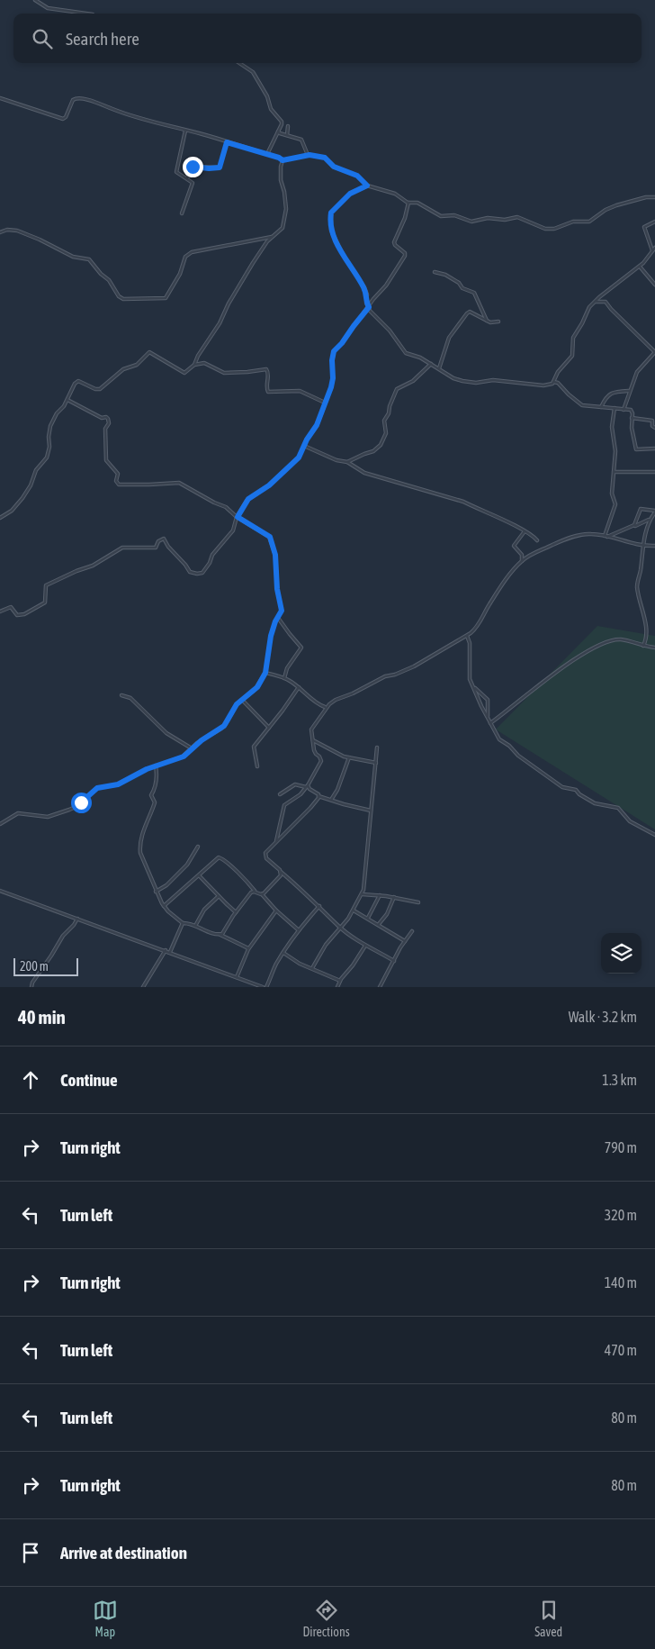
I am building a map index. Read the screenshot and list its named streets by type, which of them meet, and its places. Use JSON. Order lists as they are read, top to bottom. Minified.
{"scale_bar":"200 m","page":{"search":"Search here","scale":"200 m","heading":["40 min","Walk · 3.2 km"],"list":[["Continue","1.3 km"],["Turn right","790 m"],["Turn left","320 m"],["Turn right","140 m"],["Turn left","470 m"],["Turn left","80 m"],["Turn right","80 m"],"Arrive at destination"],"nav":["Map","Directions","Saved"]}}
